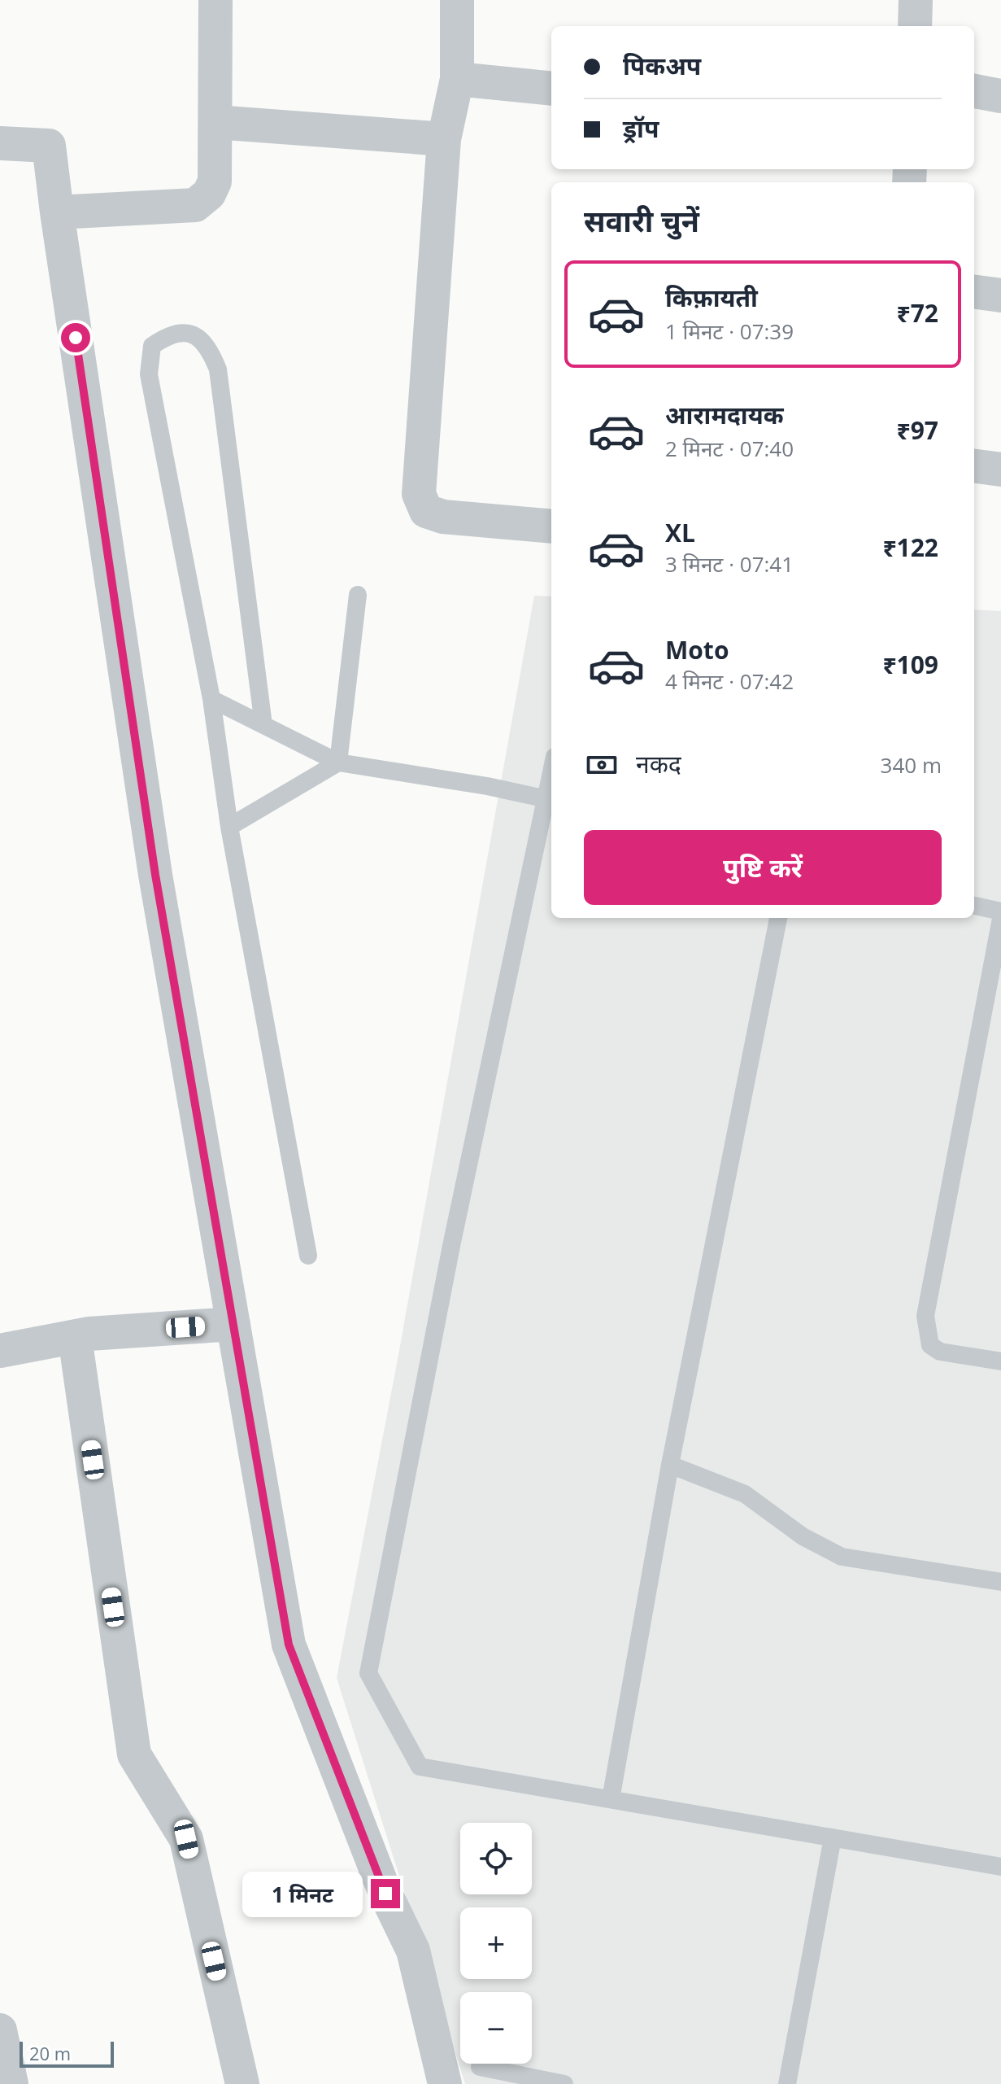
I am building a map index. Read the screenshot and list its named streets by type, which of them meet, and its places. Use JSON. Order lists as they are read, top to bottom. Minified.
{"scale_bar":"20 m","page":{"banner":["पिकअप","ड्रॉप"],"heading":"सवारी चुनें","list":[{"name":"किफ़ायती","note":"1 मिनट · 07:39","value":"₹72"},{"name":"आरामदायक","note":"2 मिनट · 07:40","value":"₹97"},{"name":"XL","note":"3 मिनट · 07:41","value":"₹122"},{"name":"Moto","note":"4 मिनट · 07:42","value":"₹109"}],"pay":["नकद","340 m"],"buttons":"पुष्टि करें","map_buttons":["+","−"],"bubble":"1 मिनट","scale":"20 m"}}
